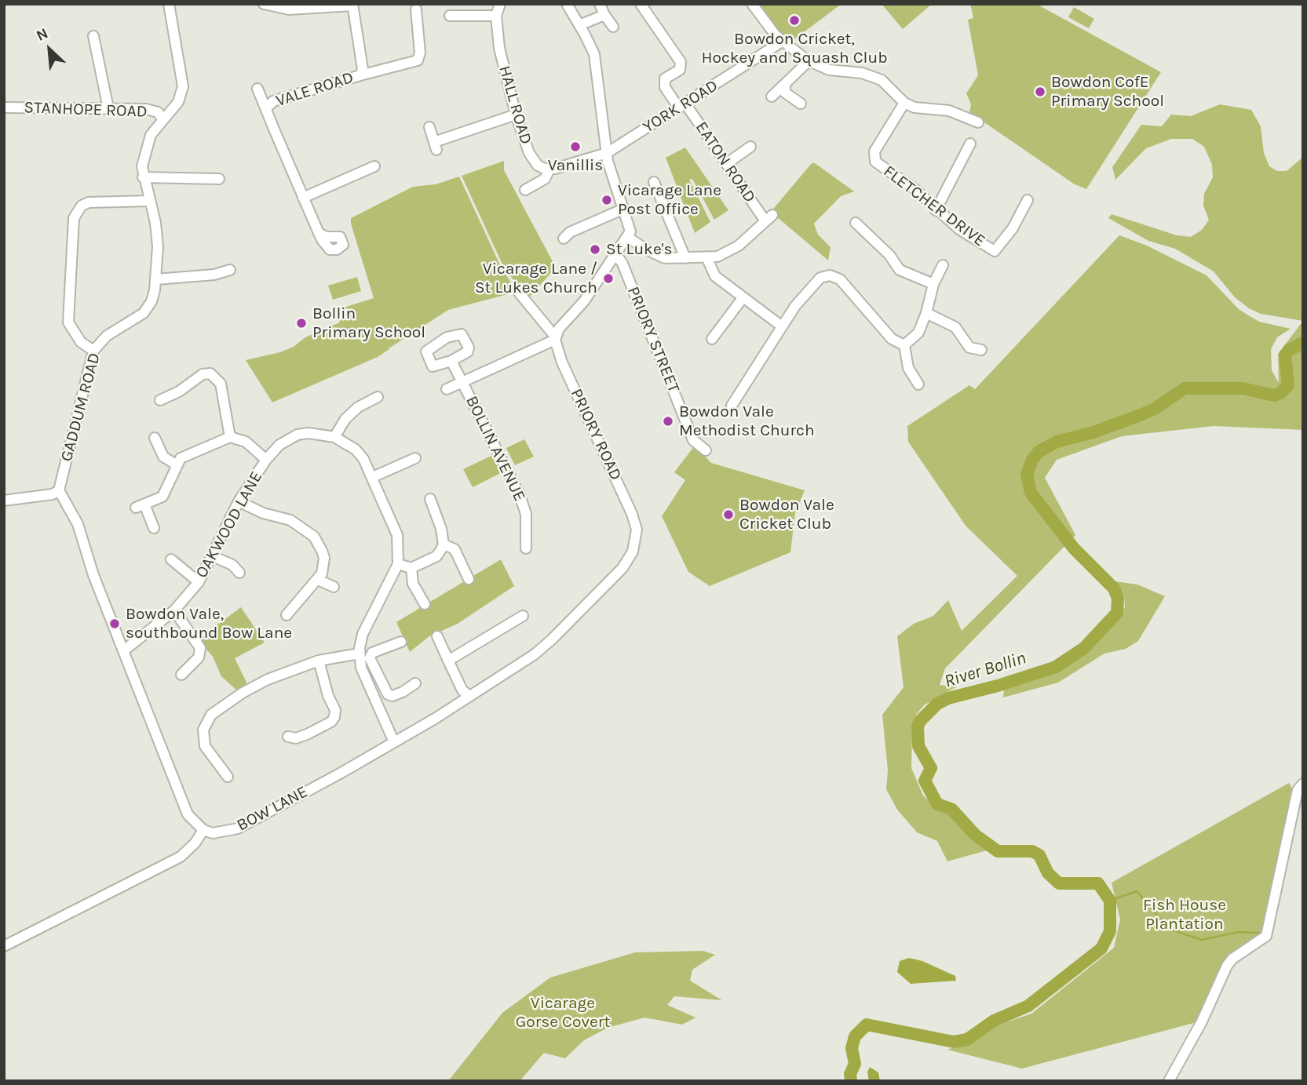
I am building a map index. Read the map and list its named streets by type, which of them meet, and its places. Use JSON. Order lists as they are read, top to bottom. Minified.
{"streets":{"street":["VALE ROAD","HALL ROAD","YORK ROAD","STANHOPE ROAD","EATON ROAD","FLETCHER DRIVE","PRIORY STREET","GADDUM ROAD","PRIORY ROAD","BOLLIN AVENUE","OAKWOOD LANE","BOW LANE"]},"crossings":[["YORK ROAD","EATON ROAD"],["STANHOPE ROAD","GADDUM ROAD"],["PRIORY ROAD","BOLLIN AVENUE"],["PRIORY ROAD","BOW LANE"],["OAKWOOD LANE","BOW LANE"]],"water":["River Bollin"],"parks":["Fish House Plantation","Vicarage Gorse Covert"],"places":["Bowdon Cricket, Hockey and Squash Club","Bowdon CofE Primary School","Vanillis","Vicarage Lane Post Office","St Luke's","Vicarage Lane / St Lukes Church","Bollin Primary School","Bowdon Vale Methodist Church","Bowdon Vale Cricket Club","Bowdon Vale, southbound Bow Lane"],"north":"top left"}
